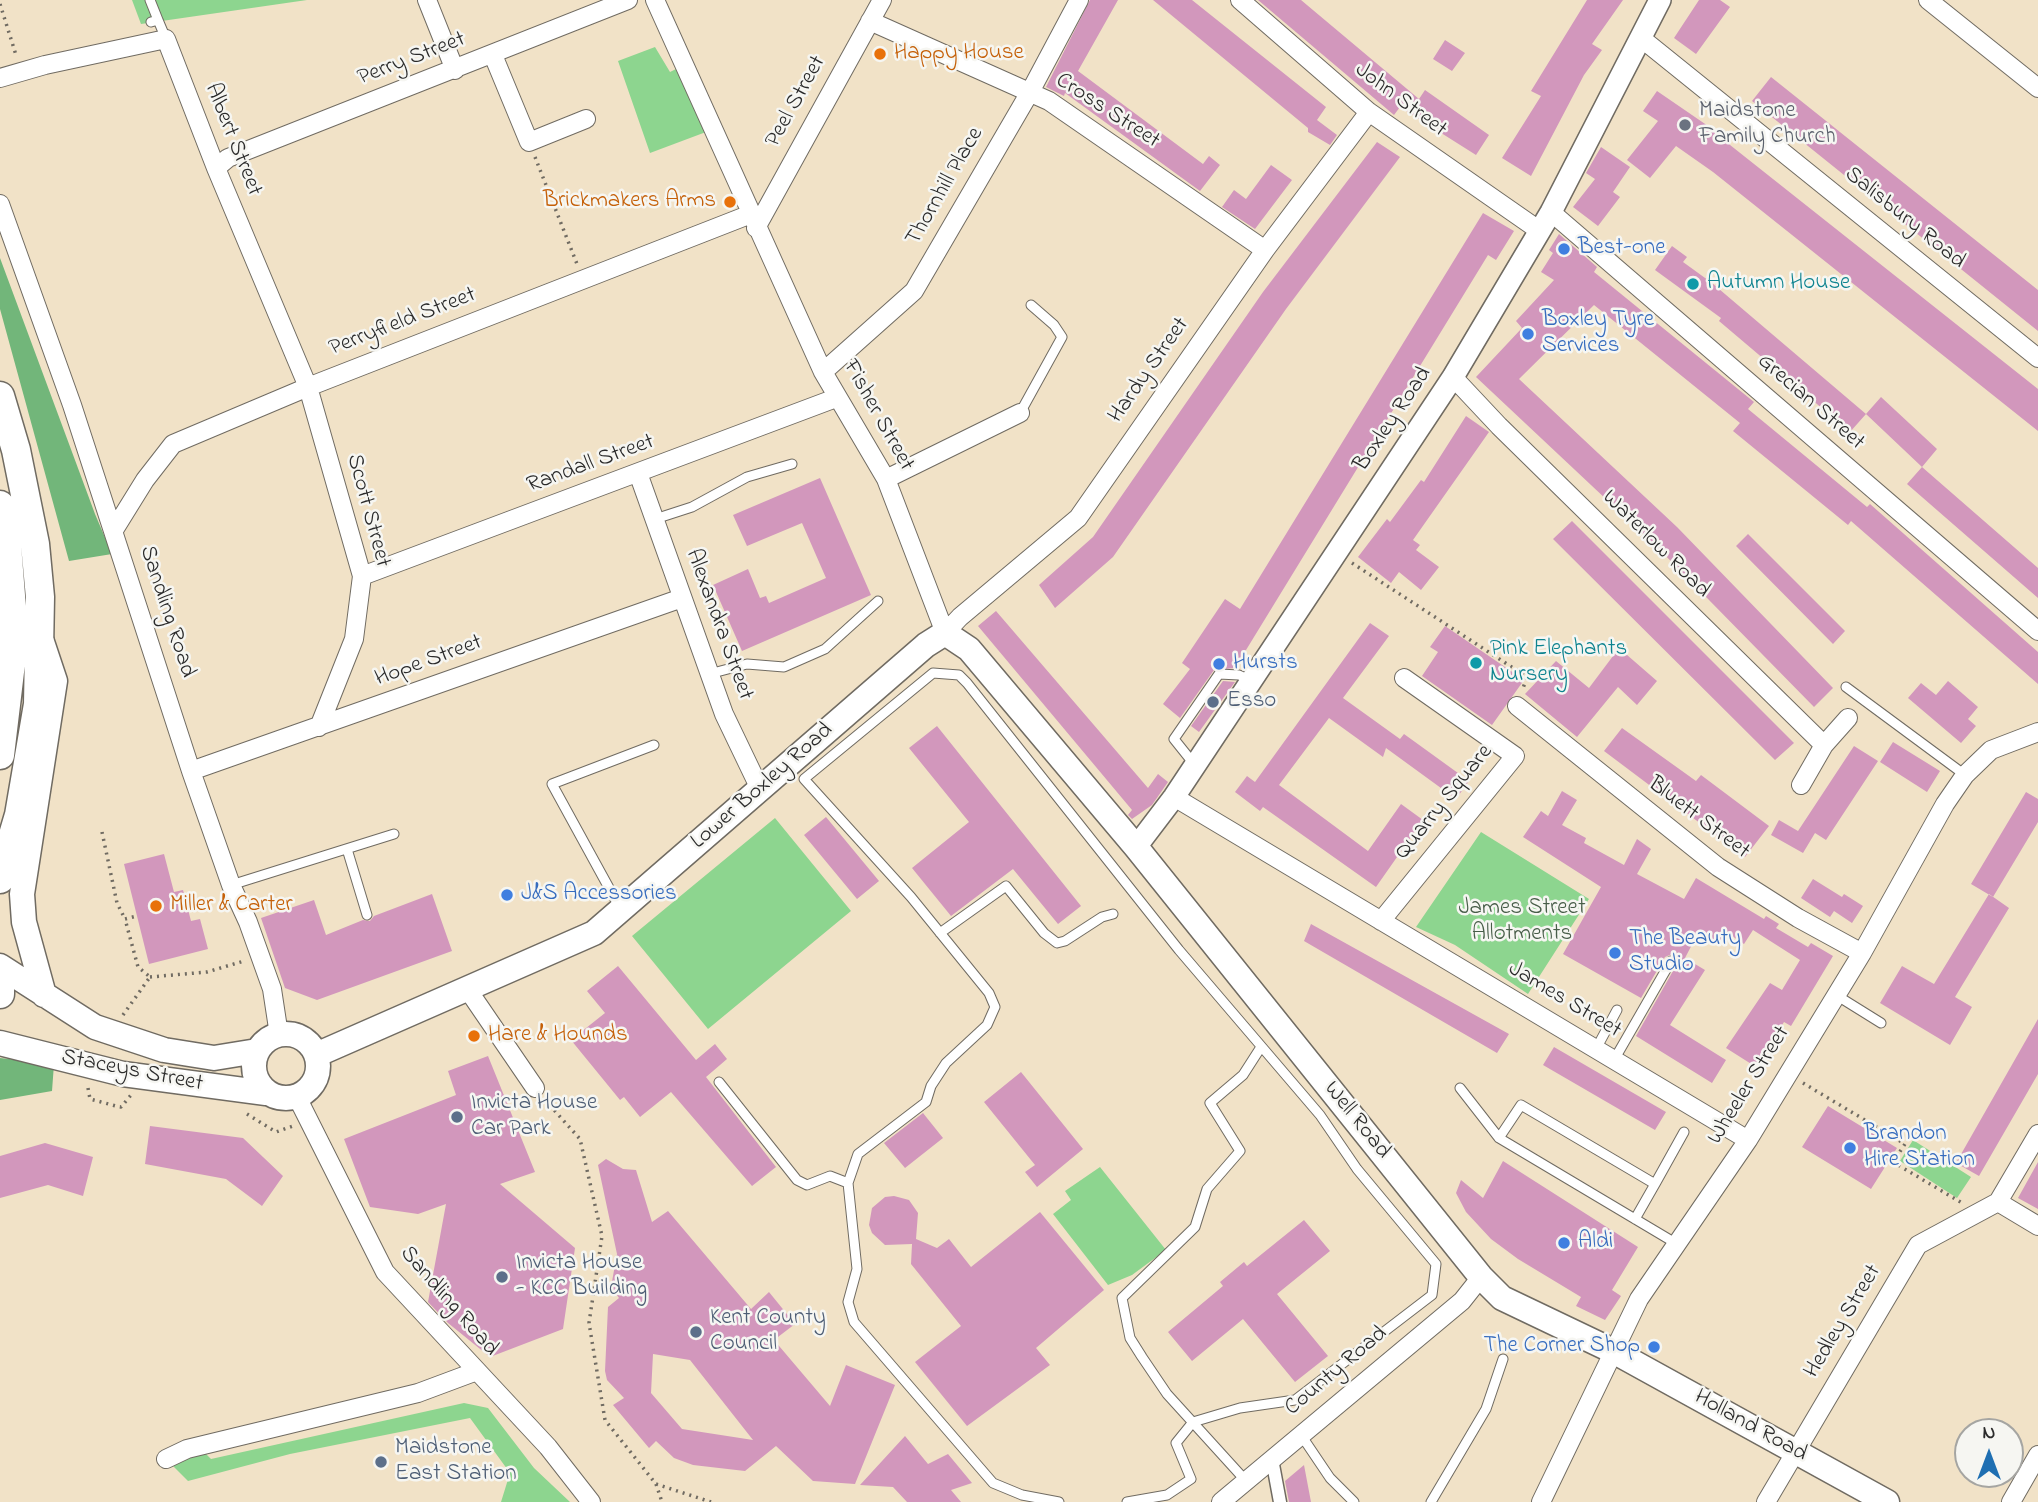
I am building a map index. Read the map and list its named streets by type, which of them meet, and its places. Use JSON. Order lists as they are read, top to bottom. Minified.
{"streets":{"main road":["Lower Boxley Road","Staceys Street","Well Road","Holland Road"],"street":["Perry Street","John Street","Peel Street","Cross Street","Albert Street","Thornhill Place","Salisbury Road","Perryfield Street","Hardy Street","Grecian Street","Fisher Street","Boxley Road","Randall Street","Scott Street","Waterlow Road","Sandling Road","Alexandra Street","Hope Street","Quarry Square","Bluett Street","James Street","Wheeler Street","Hedley Street","County Road"]},"crossings":[["Perry Street","Albert Street"],["John Street","Hardy Street"],["John Street","Boxley Road"],["Peel Street","Cross Street"],["Peel Street","Perryfield Street"],["Peel Street","Fisher Street"],["Cross Street","Thornhill Place"],["Cross Street","Hardy Street"],["Albert Street","Perryfield Street"],["Albert Street","Scott Street"],["Thornhill Place","Fisher Street"],["Salisbury Road","Boxley Road"],["Perryfield Street","Fisher Street"],["Perryfield Street","Scott Street"],["Perryfield Street","Sandling Road"],["Hardy Street","Fisher Street"],["Hardy Street","Lower Boxley Road"],["Grecian Street","Boxley Road"],["Fisher Street","Randall Street"],["Fisher Street","Lower Boxley Road"],["Boxley Road","Waterlow Road"],["Boxley Road","James Street"],["Boxley Road","Well Road"],["Randall Street","Scott Street"],["Randall Street","Alexandra Street"],["Scott Street","Hope Street"],["Sandling Road","Hope Street"],["Sandling Road","Lower Boxley Road"],["Sandling Road","Staceys Street"],["Alexandra Street","Hope Street"],["Alexandra Street","Lower Boxley Road"],["Lower Boxley Road","Staceys Street"],["Quarry Square","James Street"],["Bluett Street","Wheeler Street"],["James Street","Wheeler Street"],["Wheeler Street","Well Road"],["Wheeler Street","Holland Road"],["Well Road","County Road"],["Well Road","Holland Road"],["Hedley Street","Holland Road"]],"parks":["James Street Allotments"],"places":["Happy House","Maidstone Family Church","Brickmakers Arms","Best-one","Autumn House","Boxley Tyre Services","Pink Elephants Nursery","Hursts","Esso","J&S Accessories","Miller & Carter","The Beauty Studio","Hare & Hounds","Invicta House Car Park","Brandon Hire Station","Aldi","Invicta House - KCC Building","Kent County Council","The Corner Shop","Maidstone East Station"],"north":"top"}
